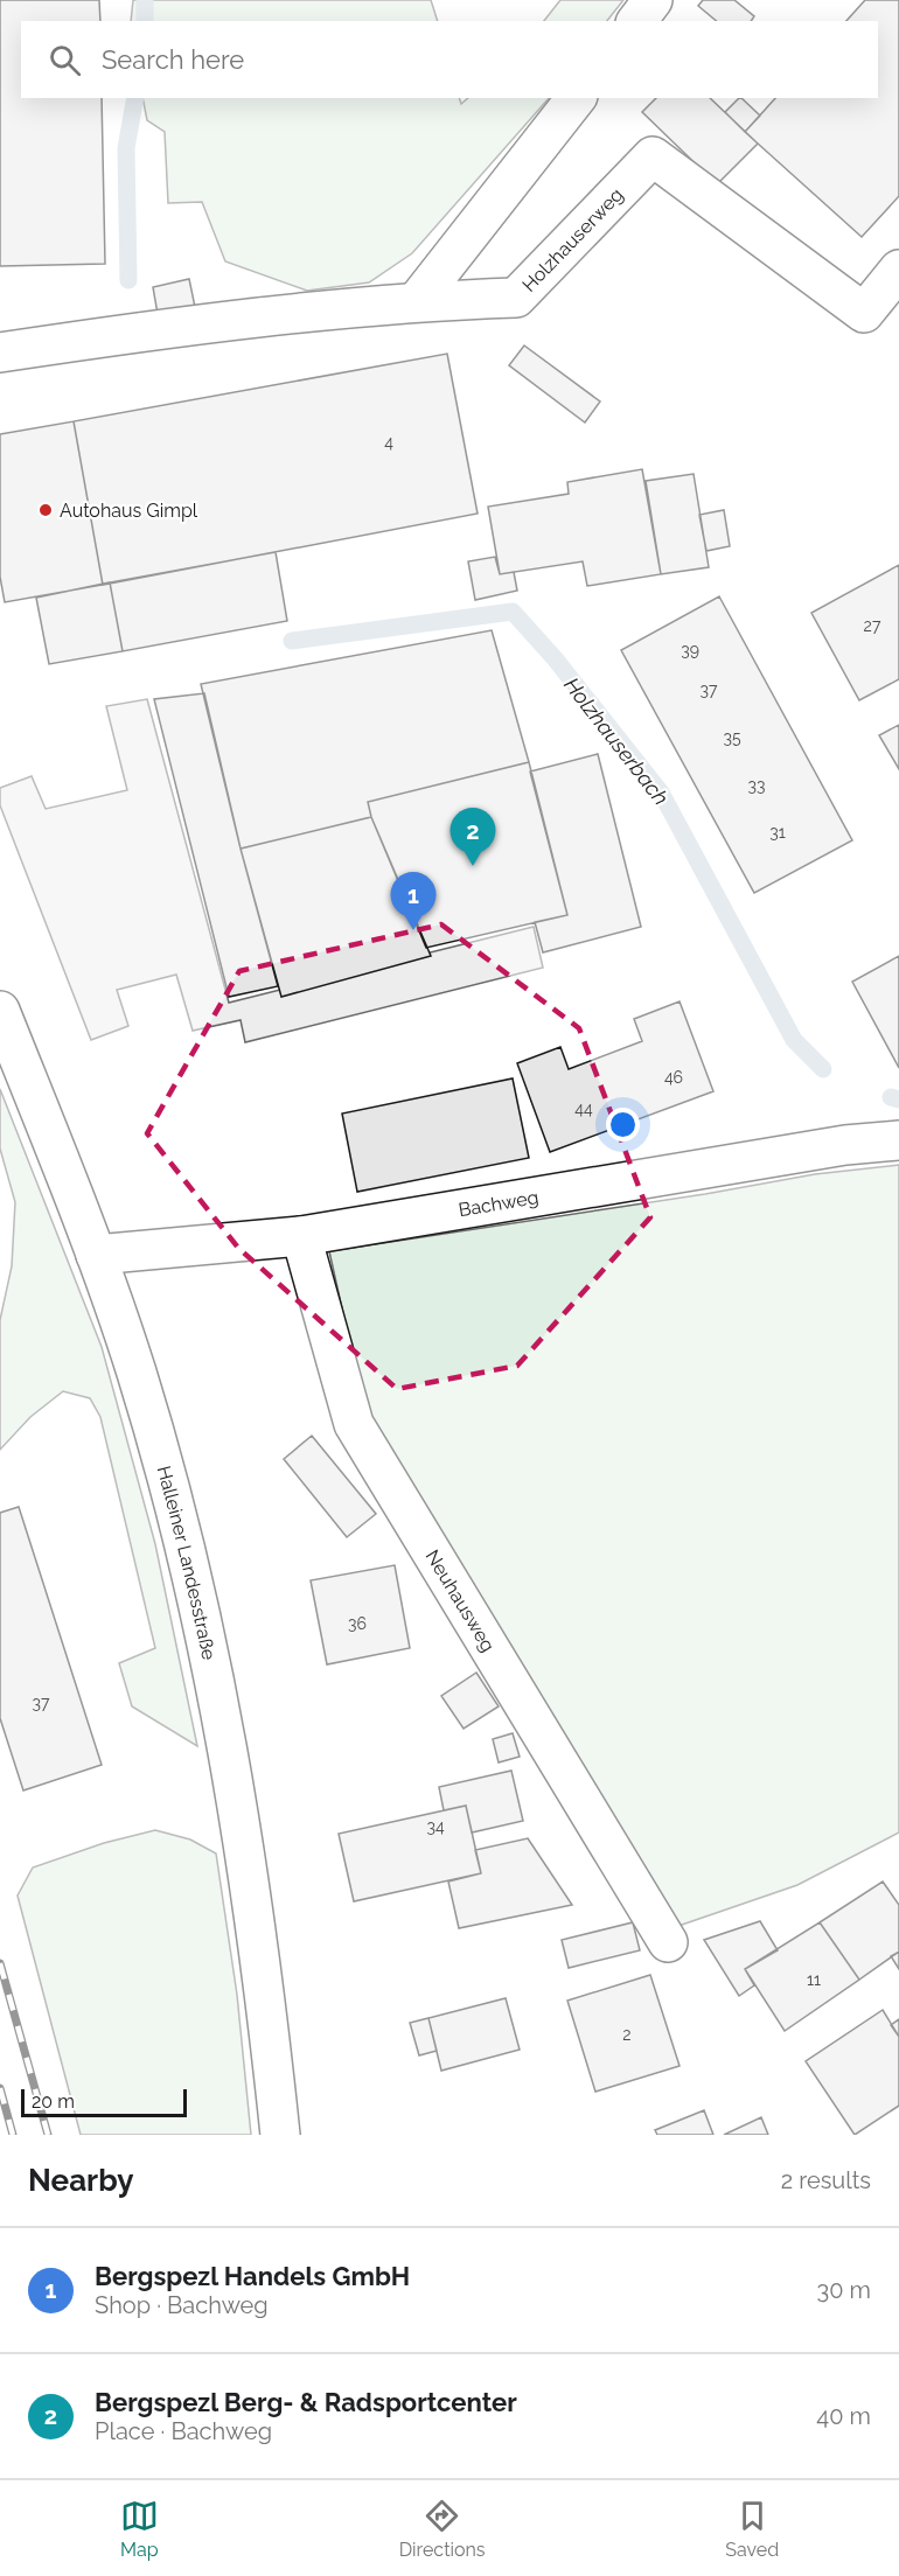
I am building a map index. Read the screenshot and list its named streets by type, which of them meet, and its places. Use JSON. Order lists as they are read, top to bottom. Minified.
{"streets":{"street":["Holzhauserweg","Bachweg","Halleiner Landesstraße","Neuhausweg"]},"crossings":[["Bachweg","Halleiner Landesstraße"],["Bachweg","Neuhausweg"]],"water":["Holzhauserbach"],"places":["Autohaus Gimpl"],"house_numbers":["4","27","39","37","35","33","31","46","44","36","37","34","11","2"],"scale_bar":"20 m","page":{"search":"Search here","pins":["2","1"],"scale":"20 m","heading":["Nearby","2 results"],"list":[{"mark":"1","name":"Bergspezl Handels GmbH","note":"Shop · Bachweg","value":"30 m"},{"mark":"2","name":"Bergspezl Berg- & Radsportcenter","note":"Place · Bachweg","value":"40 m"}],"nav":["Map","Directions","Saved"]}}
